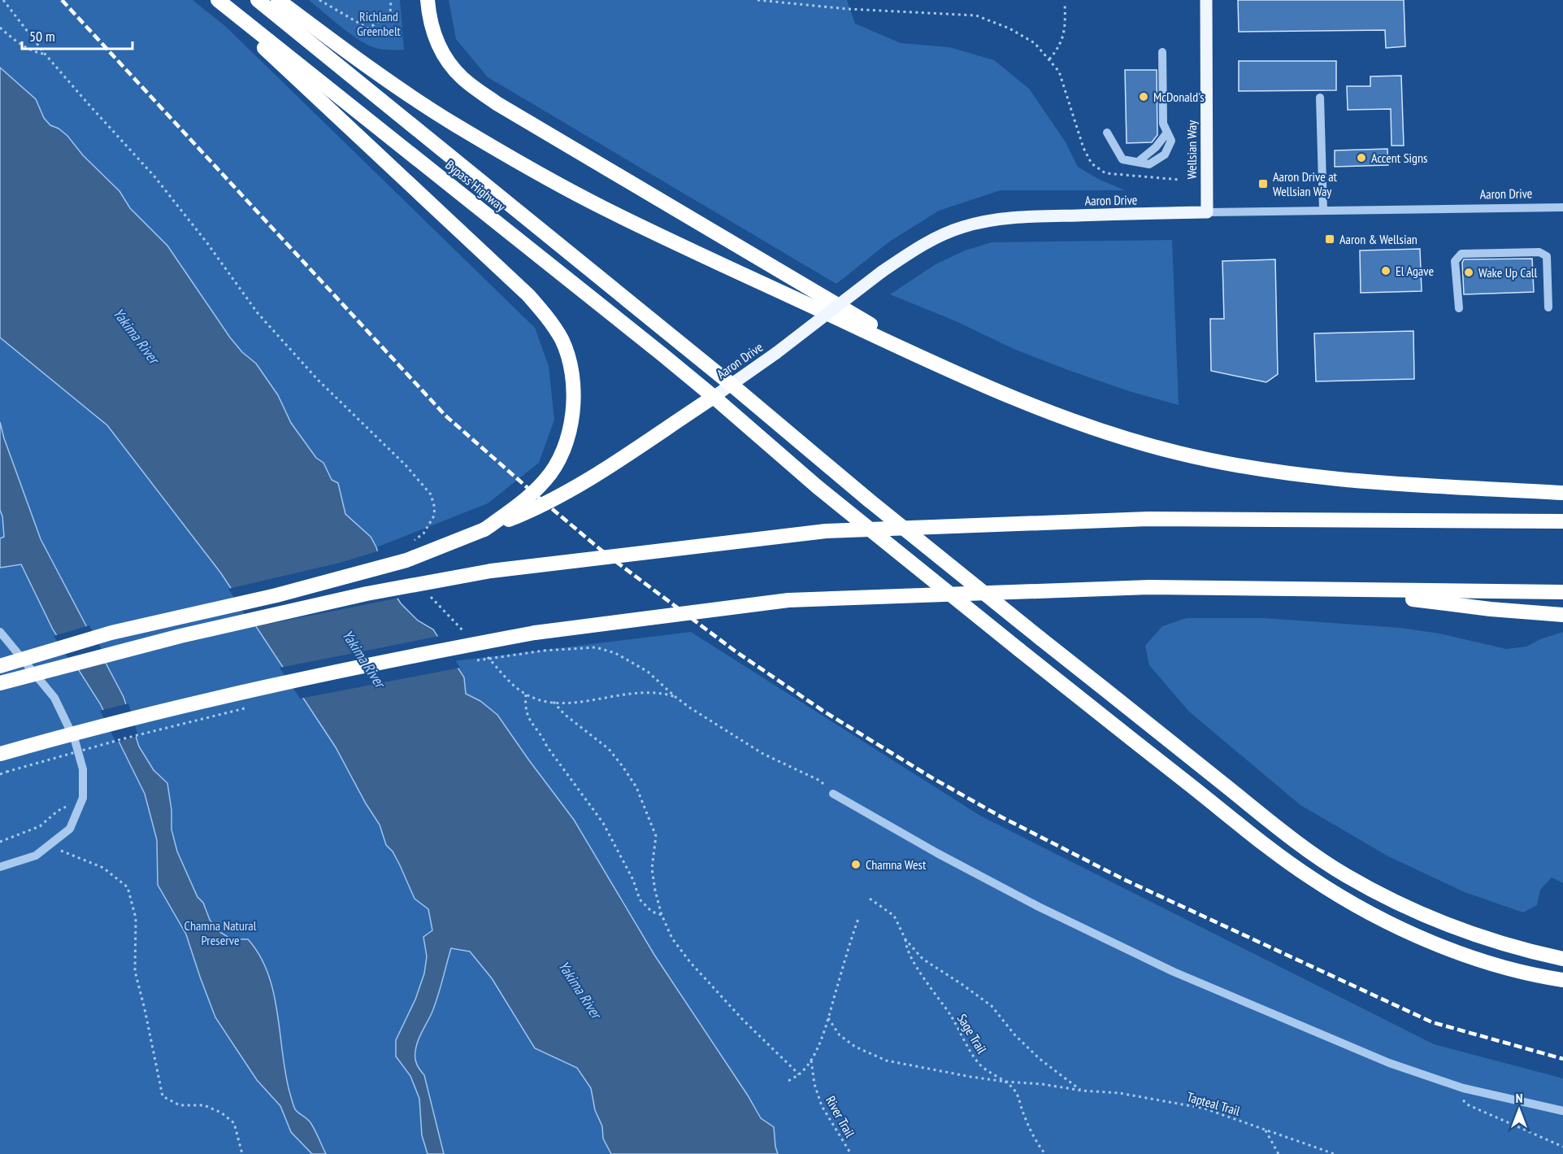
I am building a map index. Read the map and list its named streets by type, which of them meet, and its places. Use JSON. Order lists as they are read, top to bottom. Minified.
{"streets":{"highway":["Bypass Highway"],"main road":["Wellsian Way","Aaron Drive"],"path":["Sage Trail","Tapteal Trail","River Trail"]},"crossings":[["Wellsian Way","Aaron Drive"],["Bypass Highway","Aaron Drive"],["Sage Trail","Tapteal Trail"]],"water":["Yakima River"],"parks":["Richland Greenbelt","Chamna Natural Preserve"],"places":{"other":["McDonald's","Accent Signs","El Agave","Wake Up Call","Chamna West"],"transit":["Aaron Drive at Wellsian Way","Aaron & Wellsian"]},"scale_bar":"50 m","north":"top"}
